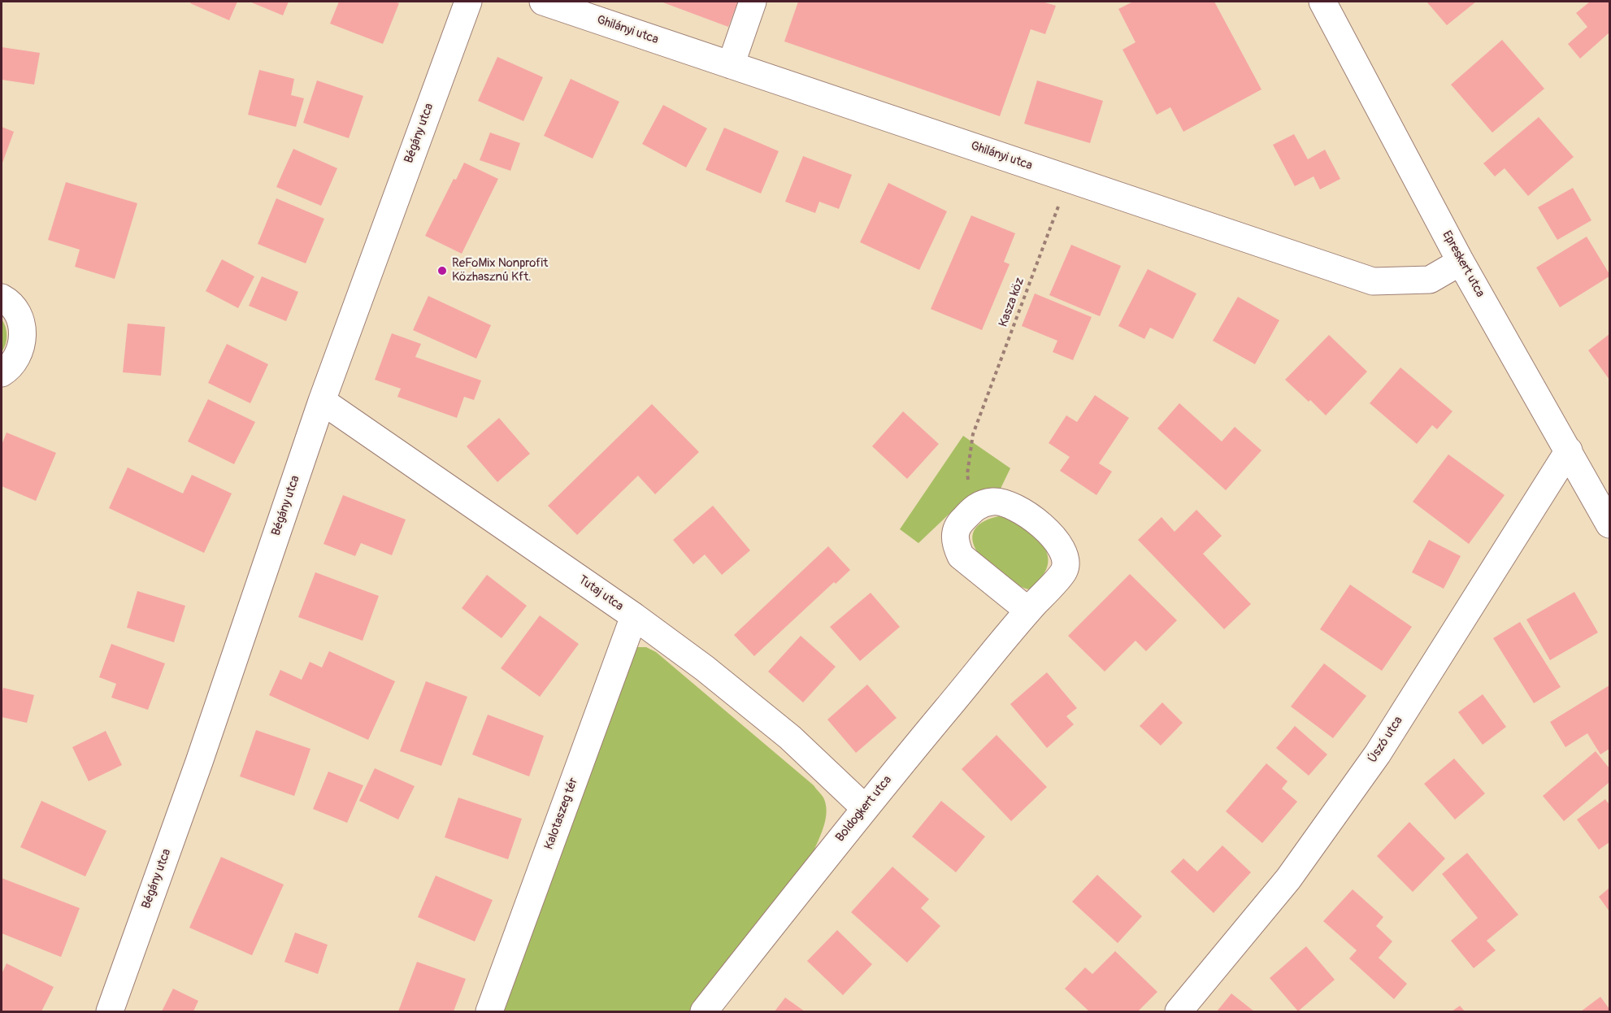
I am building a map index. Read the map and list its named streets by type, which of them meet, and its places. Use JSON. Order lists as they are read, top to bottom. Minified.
{"streets":{"street":["Ghilányi utca","Bégány utca","Epreskert utca","Tutaj utca","Úszó utca","Boldogkert utca","Kalotaszeg tér"],"path":["Kasza köz"]},"crossings":[["Ghilányi utca","Epreskert utca"],["Ghilányi utca","Kasza köz"],["Bégány utca","Tutaj utca"],["Epreskert utca","Úszó utca"],["Kasza köz","Boldogkert utca"],["Tutaj utca","Boldogkert utca"],["Tutaj utca","Kalotaszeg tér"]],"places":["ReFoMix Nonprofit Közhasznú Kft."]}
